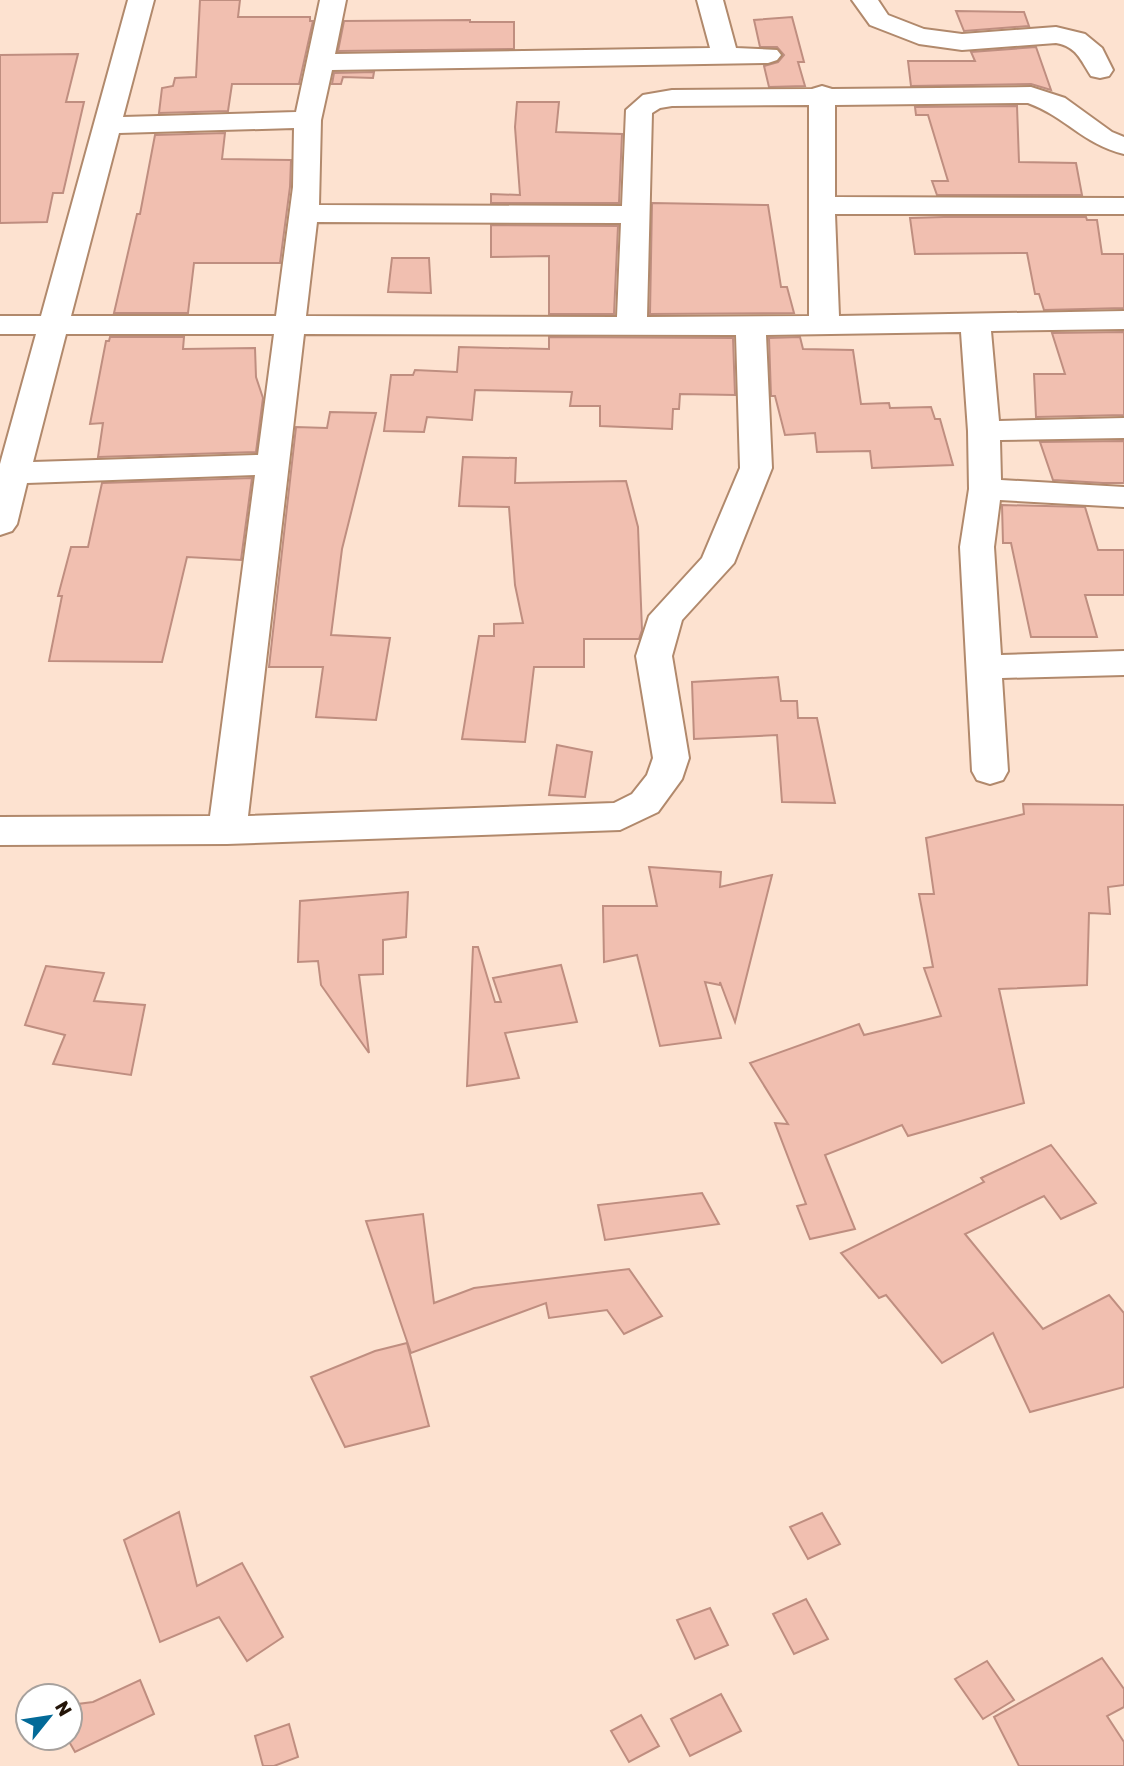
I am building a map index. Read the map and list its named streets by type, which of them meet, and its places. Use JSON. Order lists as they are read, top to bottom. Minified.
{"north":"top right"}
